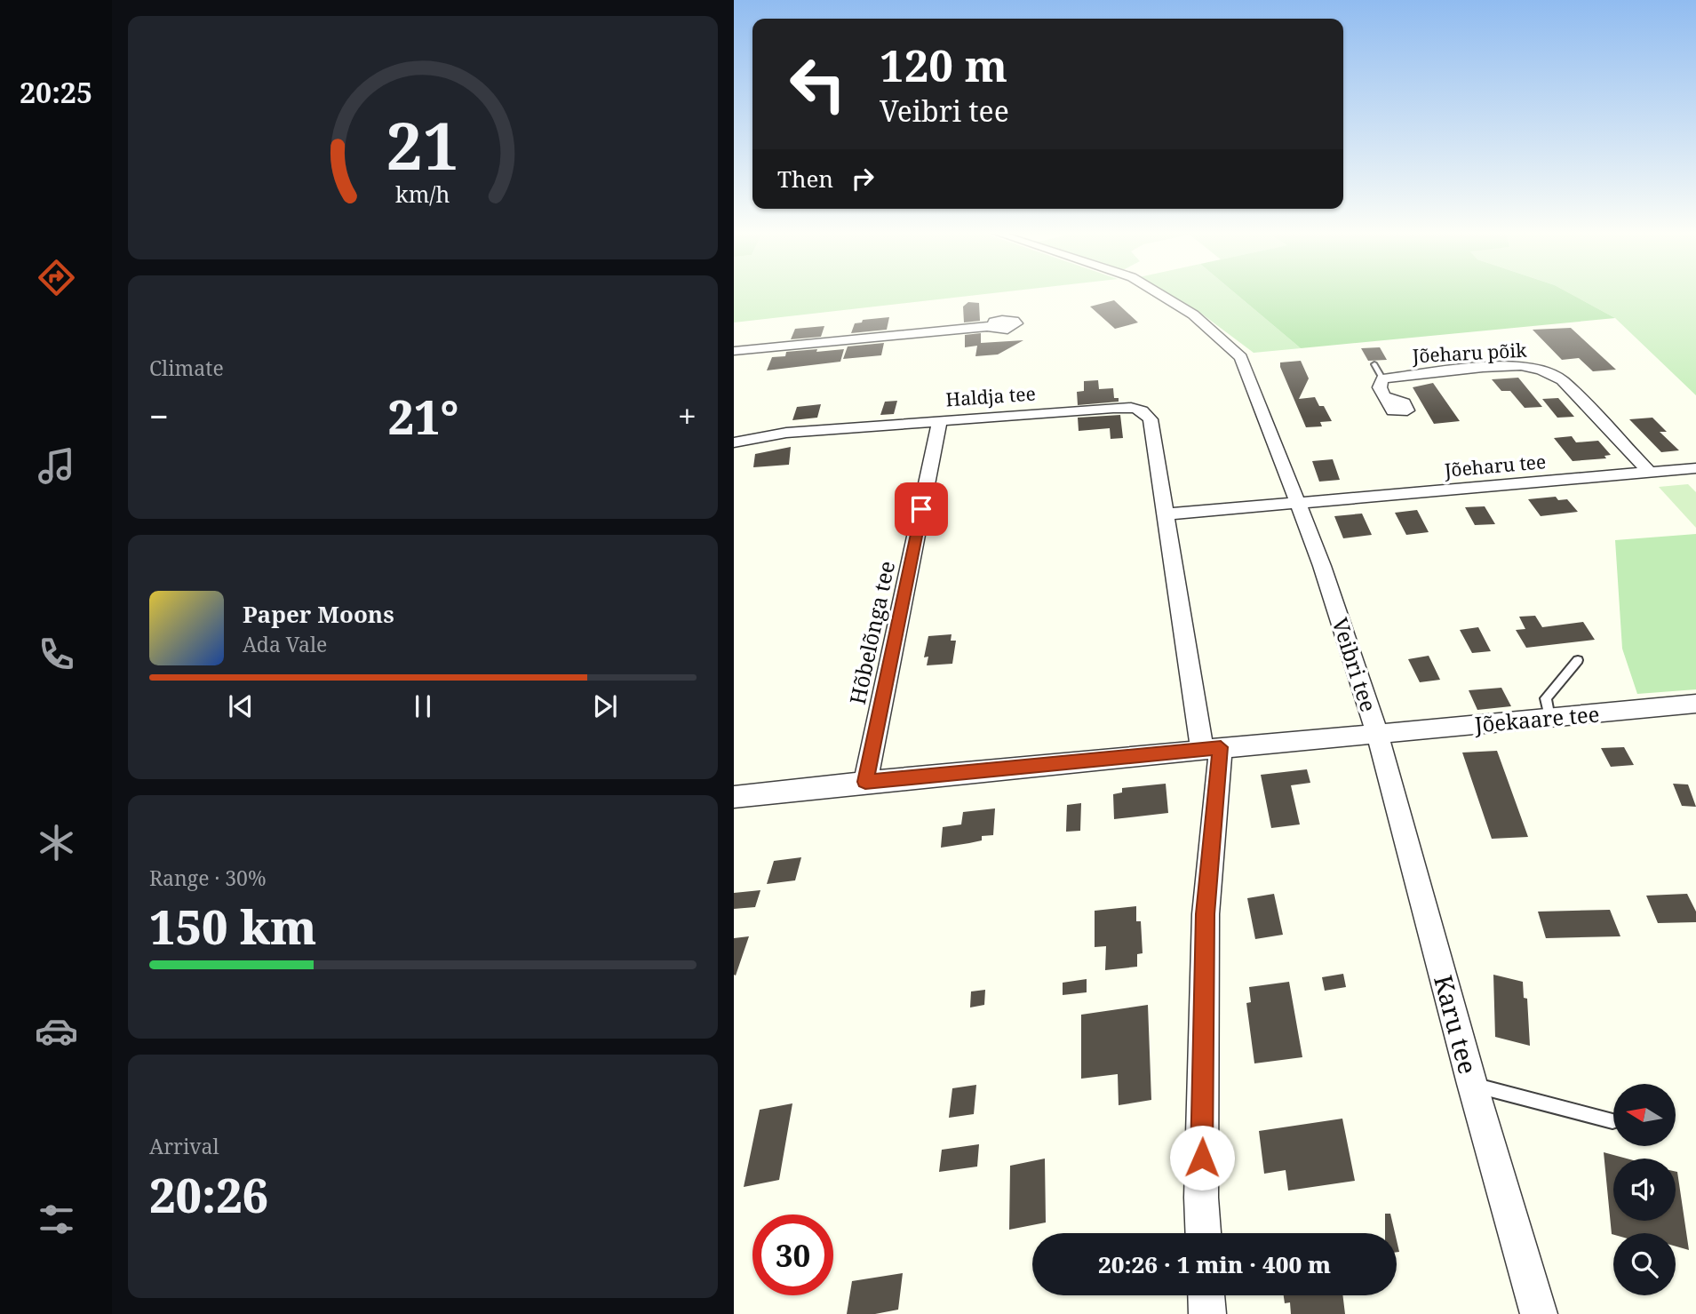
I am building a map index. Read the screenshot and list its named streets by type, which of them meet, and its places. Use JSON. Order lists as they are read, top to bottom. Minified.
{"streets":{"street":["Jõeharu põik","Haldja tee","Jõeharu tee","Hõbelõnga tee","Veibri tee","Jõekaare tee","Karu tee"]},"crossings":[["Jõeharu põik","Jõeharu tee"],["Haldja tee","Hõbelõnga tee"],["Haldja tee","Veibri tee"],["Jõeharu tee","Veibri tee"],["Hõbelõnga tee","Veibri tee"],["Veibri tee","Jõekaare tee"],["Veibri tee","Karu tee"],["Jõekaare tee","Karu tee"]],"north":"left","page":{"tabs":"20:25","turn":["120 m","Veibri tee"],"then":"Then","tile":["Climate",["Range · 30%","150 km"],["Arrival","20:26"]],"heat":["−","21°","+"],"song":["Paper Moons","Ada Vale"],"limit":"30","trip":"20:26 · 1 min · 400 m","gauge":["21","km/h"]}}
